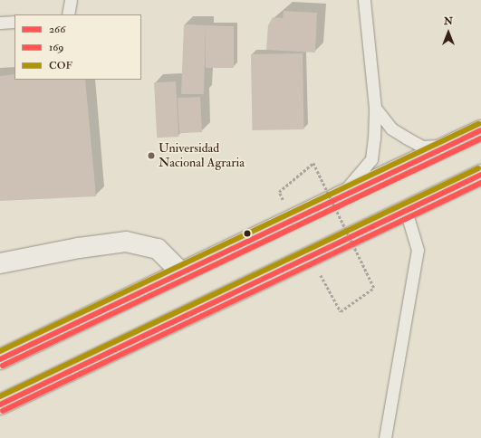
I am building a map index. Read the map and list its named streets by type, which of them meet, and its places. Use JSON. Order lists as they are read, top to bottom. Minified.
{"places":["Universidad Nacional Agraria"],"lines":["transit line COF","transit line 266","transit line 169"],"legend":["266","169","COF"],"north":"top"}
